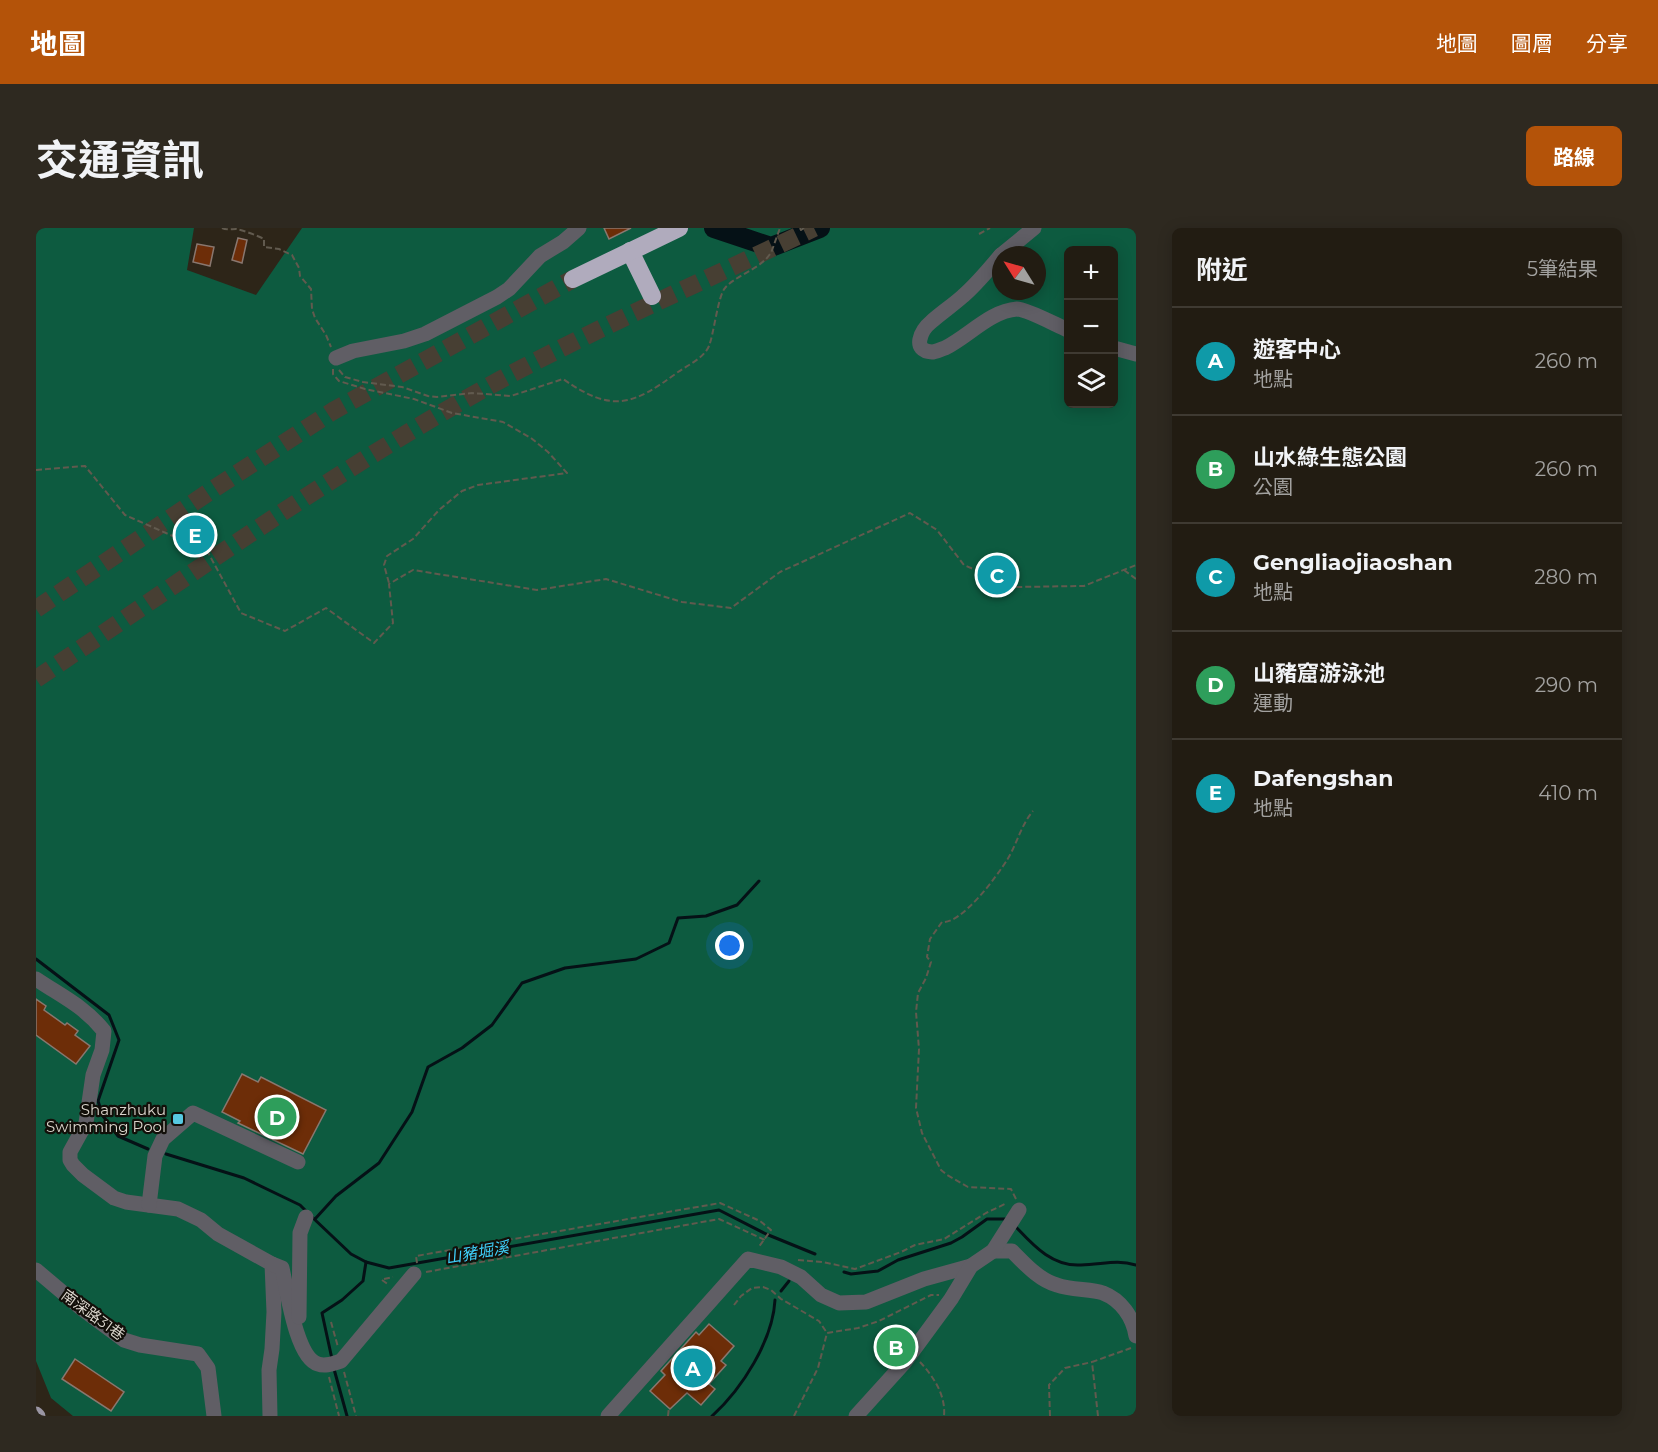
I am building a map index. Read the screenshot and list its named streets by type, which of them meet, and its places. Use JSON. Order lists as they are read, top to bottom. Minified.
{"streets":{"street":["南深路31巷"]},"water":["山豬堀溪"],"places":{"transit":["Shanzhuku Swimming Pool"]},"north":"top left","page":{"header":"地圖","nav":["地圖","圖層","分享"],"title":"交通資訊","buttons":"路線","heading":["附近","5筆結果"],"map_buttons":["+","−"],"list":[{"mark":"A","name":"遊客中心","note":"地點","value":"260 m"},{"mark":"B","name":"山水綠生態公園","note":"公園","value":"260 m"},{"mark":"C","name":"Gengliaojiaoshan","note":"地點","value":"280 m"},{"mark":"D","name":"山豬窟游泳池","note":"運動","value":"290 m"},{"mark":"E","name":"Dafengshan","note":"地點","value":"410 m"}],"pins":["E","C","D","B","A"]}}
